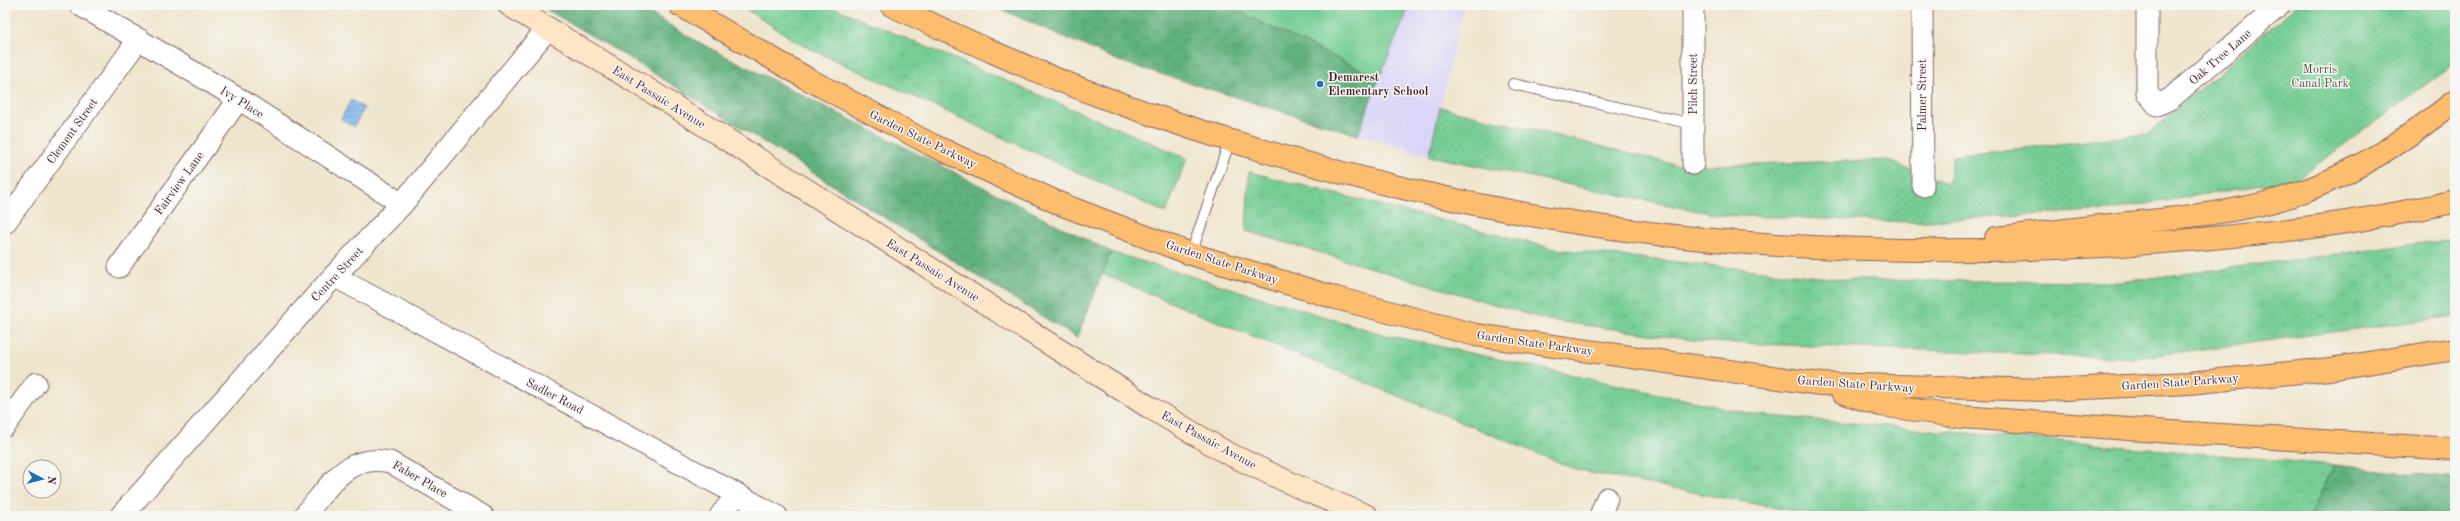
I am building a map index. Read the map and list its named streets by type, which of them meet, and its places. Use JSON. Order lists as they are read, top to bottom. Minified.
{"streets":{"highway":["Garden State Parkway"],"main road":["East Passaic Avenue"],"street":["Oak Tree Lane","Pilch Street","Palmer Street","Ivy Place","Clement Street","Fairview Lane","Centre Street","Sadler Road","Faber Place"]},"crossings":[["East Passaic Avenue","Centre Street"],["Ivy Place","Clement Street"],["Ivy Place","Fairview Lane"],["Ivy Place","Centre Street"],["Centre Street","Sadler Road"]],"parks":["Morris Canal Park"],"places":["Demarest Elementary School"],"north":"right"}
